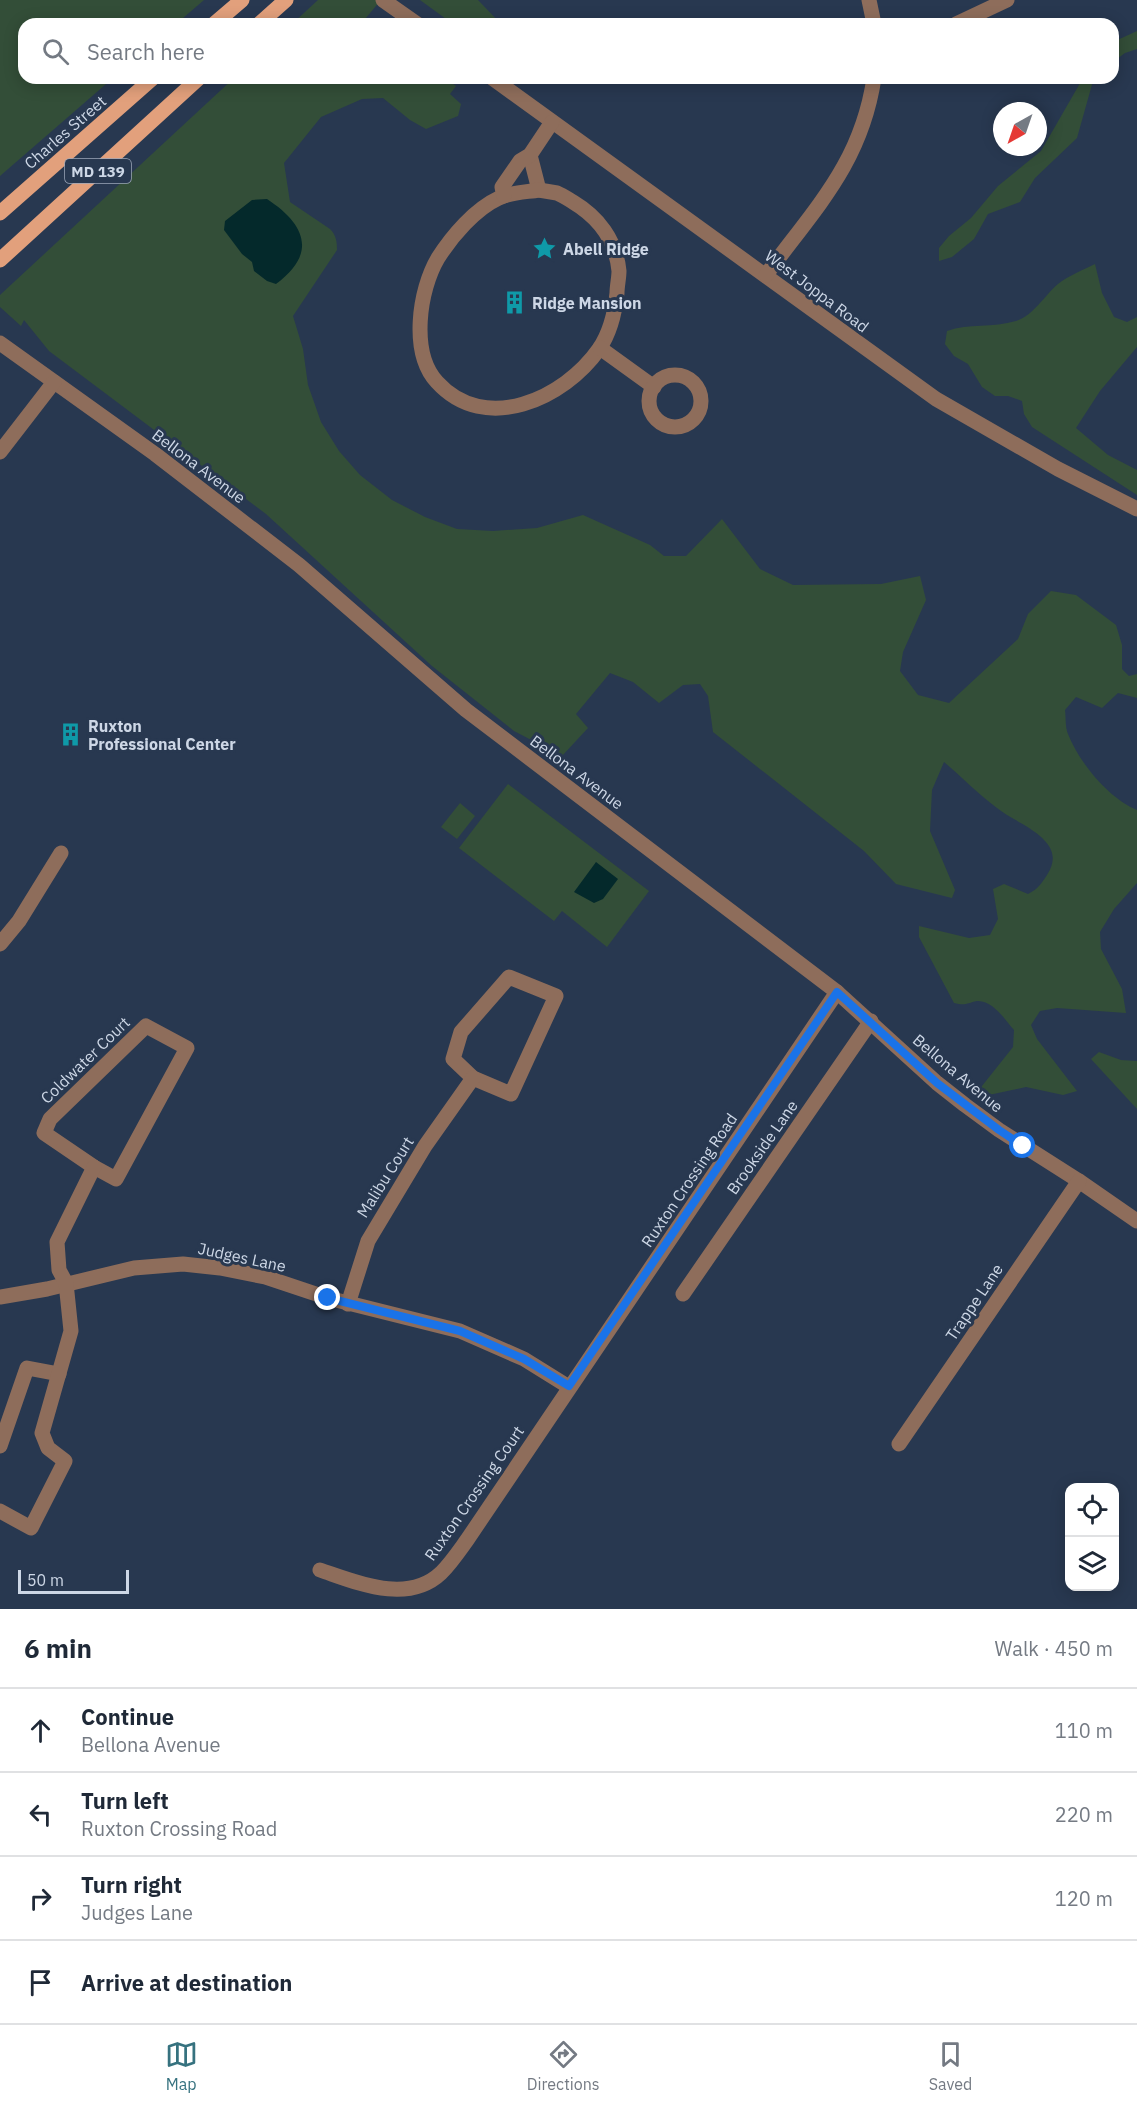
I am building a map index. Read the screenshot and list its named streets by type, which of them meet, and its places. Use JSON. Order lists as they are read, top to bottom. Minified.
{"streets":{"main road":["Charles Street","MD 139"],"street":["West Joppa Road","Bellona Avenue","Coldwater Court","Brookside Lane","Malibu Court","Ruxton Crossing Road","Judges Lane","Trappe Lane","Ruxton Crossing Court"]},"crossings":[["Bellona Avenue","Brookside Lane"],["Bellona Avenue","Ruxton Crossing Road"],["Bellona Avenue","Trappe Lane"],["Malibu Court","Judges Lane"],["Ruxton Crossing Road","Judges Lane"],["Ruxton Crossing Road","Ruxton Crossing Court"],["Judges Lane","Ruxton Crossing Court"]],"places":{"place":["Abell Ridge"],"building":["Ridge Mansion","Ruxton Professional Center"]},"scale_bar":"50 m","north":"bottom left","page":{"search":"Search here","scale":"50 m","heading":["6 min","Walk · 450 m"],"list":[["Continue","Bellona Avenue","110 m"],["Turn left","Ruxton Crossing Road","220 m"],["Turn right","Judges Lane","120 m"],"Arrive at destination"],"nav":["Map","Directions","Saved"]}}
